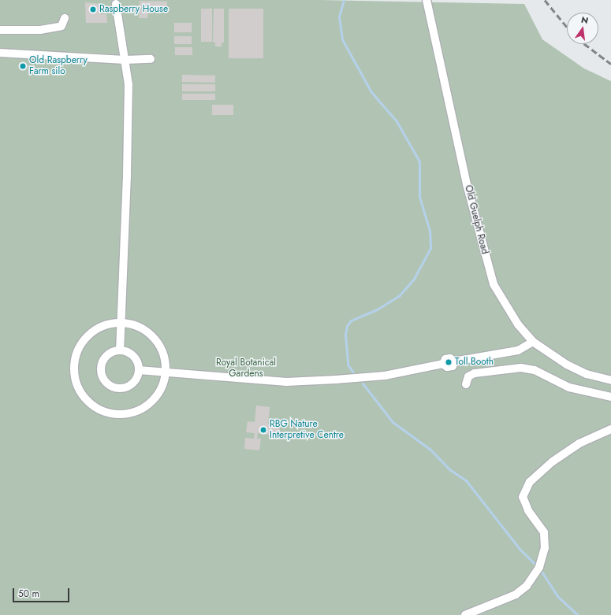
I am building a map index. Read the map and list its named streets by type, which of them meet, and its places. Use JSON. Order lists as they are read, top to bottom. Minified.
{"streets":{"street":["Old Guelph Road"]},"parks":["Royal Botanical Gardens"],"places":["Raspberry House","Old Raspberry Farm silo","Toll Booth","RBG Nature Interpretive Centre"],"scale_bar":"50 m","north":"top"}
